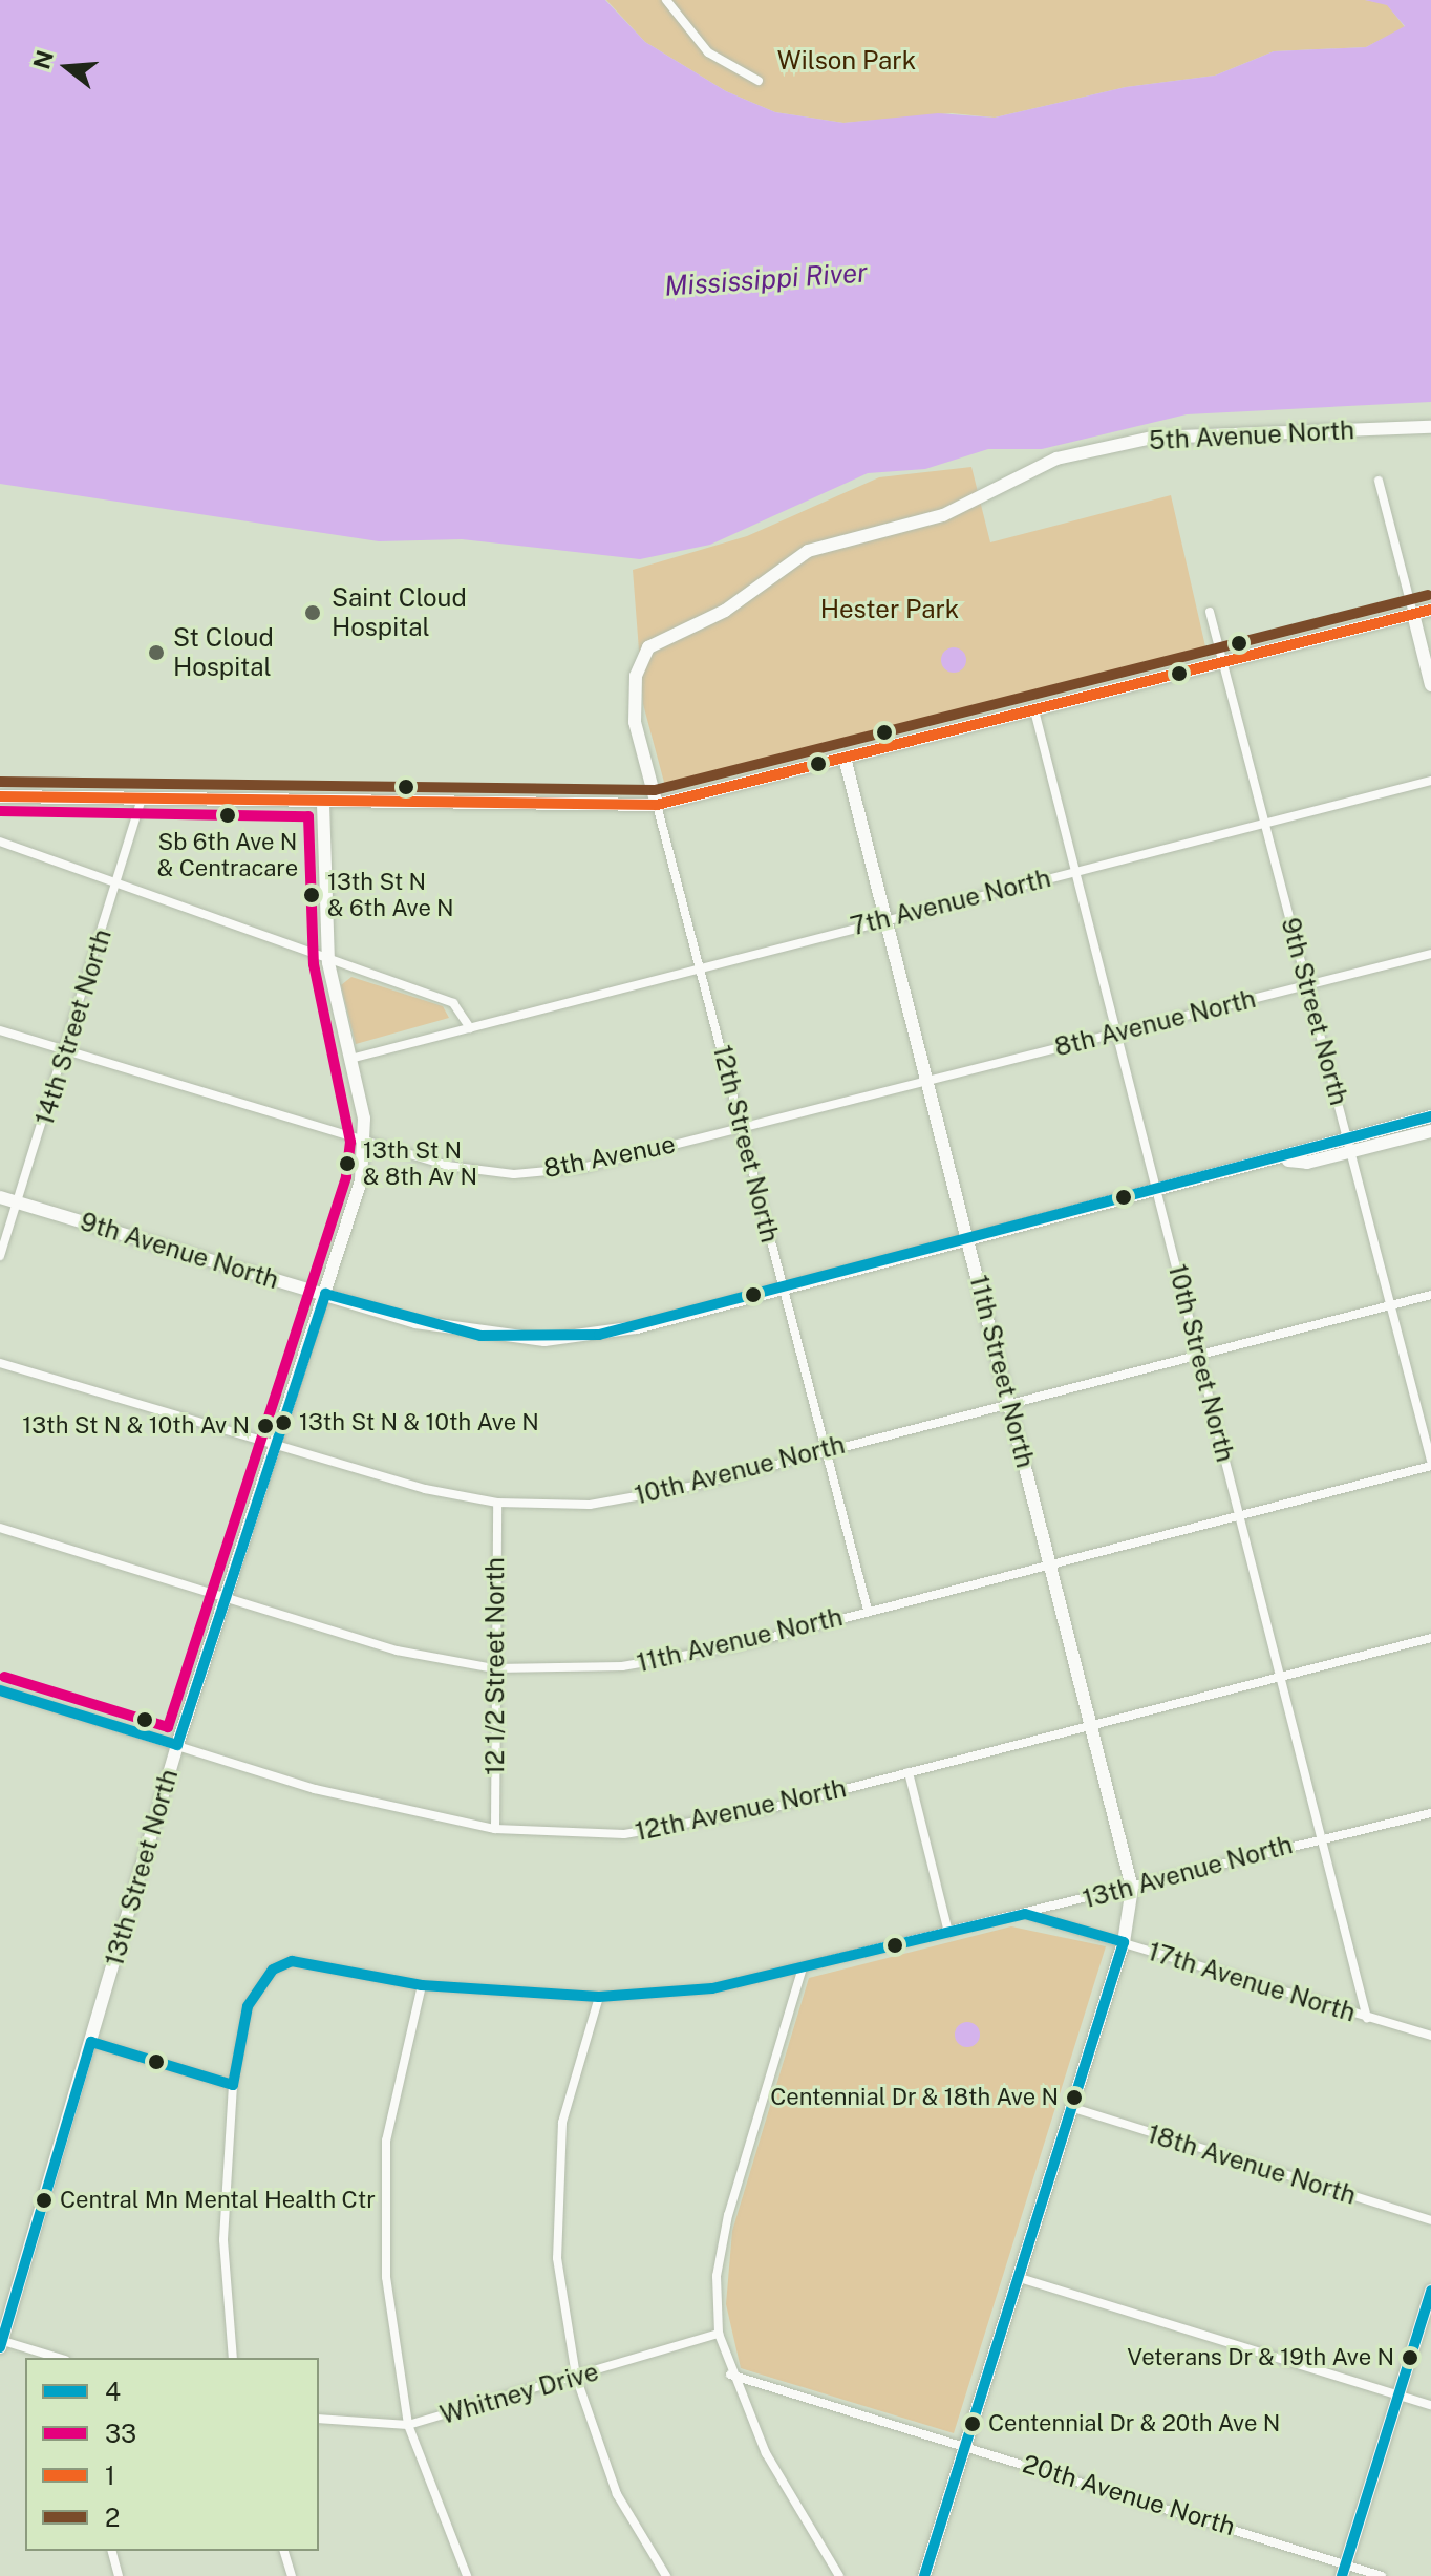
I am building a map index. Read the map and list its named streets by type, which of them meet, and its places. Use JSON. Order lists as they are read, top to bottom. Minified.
{"streets":{"street":["5th Avenue North","7th Avenue North","9th Street North","8th Avenue North","14th Street North","12th Street North","8th Avenue","9th Avenue North","10th Street North","11th Street North","10th Avenue North","11th Avenue North","12 1/2 Street North","12th Avenue North","13th Street North","13th Avenue North","17th Avenue North","18th Avenue North","Whitney Drive","20th Avenue North"]},"crossings":[["5th Avenue North","12th Street North"],["7th Avenue North","9th Street North"],["7th Avenue North","12th Street North"],["7th Avenue North","10th Street North"],["7th Avenue North","11th Street North"],["7th Avenue North","13th Street North"],["9th Street North","8th Avenue North"],["9th Street North","9th Avenue North"],["9th Street North","10th Avenue North"],["9th Street North","11th Avenue North"],["8th Avenue North","8th Avenue"],["8th Avenue North","10th Street North"],["8th Avenue North","11th Street North"],["14th Street North","8th Avenue"],["14th Street North","9th Avenue North"],["12th Street North","8th Avenue"],["12th Street North","9th Avenue North"],["12th Street North","10th Avenue North"],["12th Street North","11th Avenue North"],["8th Avenue","11th Street North"],["8th Avenue","13th Street North"],["9th Avenue North","10th Street North"],["9th Avenue North","11th Street North"],["9th Avenue North","13th Street North"],["10th Street North","10th Avenue North"],["10th Street North","11th Avenue North"],["10th Street North","12th Avenue North"],["10th Street North","13th Avenue North"],["10th Street North","17th Avenue North"],["11th Street North","10th Avenue North"],["11th Street North","11th Avenue North"],["11th Street North","12th Avenue North"],["11th Street North","13th Avenue North"],["10th Avenue North","12 1/2 Street North"],["10th Avenue North","13th Street North"],["11th Avenue North","12 1/2 Street North"],["11th Avenue North","13th Street North"],["12 1/2 Street North","12th Avenue North"],["12th Avenue North","13th Street North"],["13th Avenue North","17th Avenue North"]],"water":["Mississippi River"],"parks":["Wilson Park","Hester Park"],"places":["Saint Cloud Hospital","St Cloud Hospital","Sb 6th Ave N & Centracare","13th St N & 6th Ave N","13th St N & 8th Av N","13th St N & 10th Ave N","13th St N & 10th Av N","Centennial Dr & 18th Ave N","Central Mn Mental Health Ctr","Veterans Dr & 19th Ave N","Centennial Dr & 20th Ave N"],"lines":["transit line 2","transit line 1","transit line 33","transit line 4"],"legend":["4","33","1","2"],"north":"left"}
